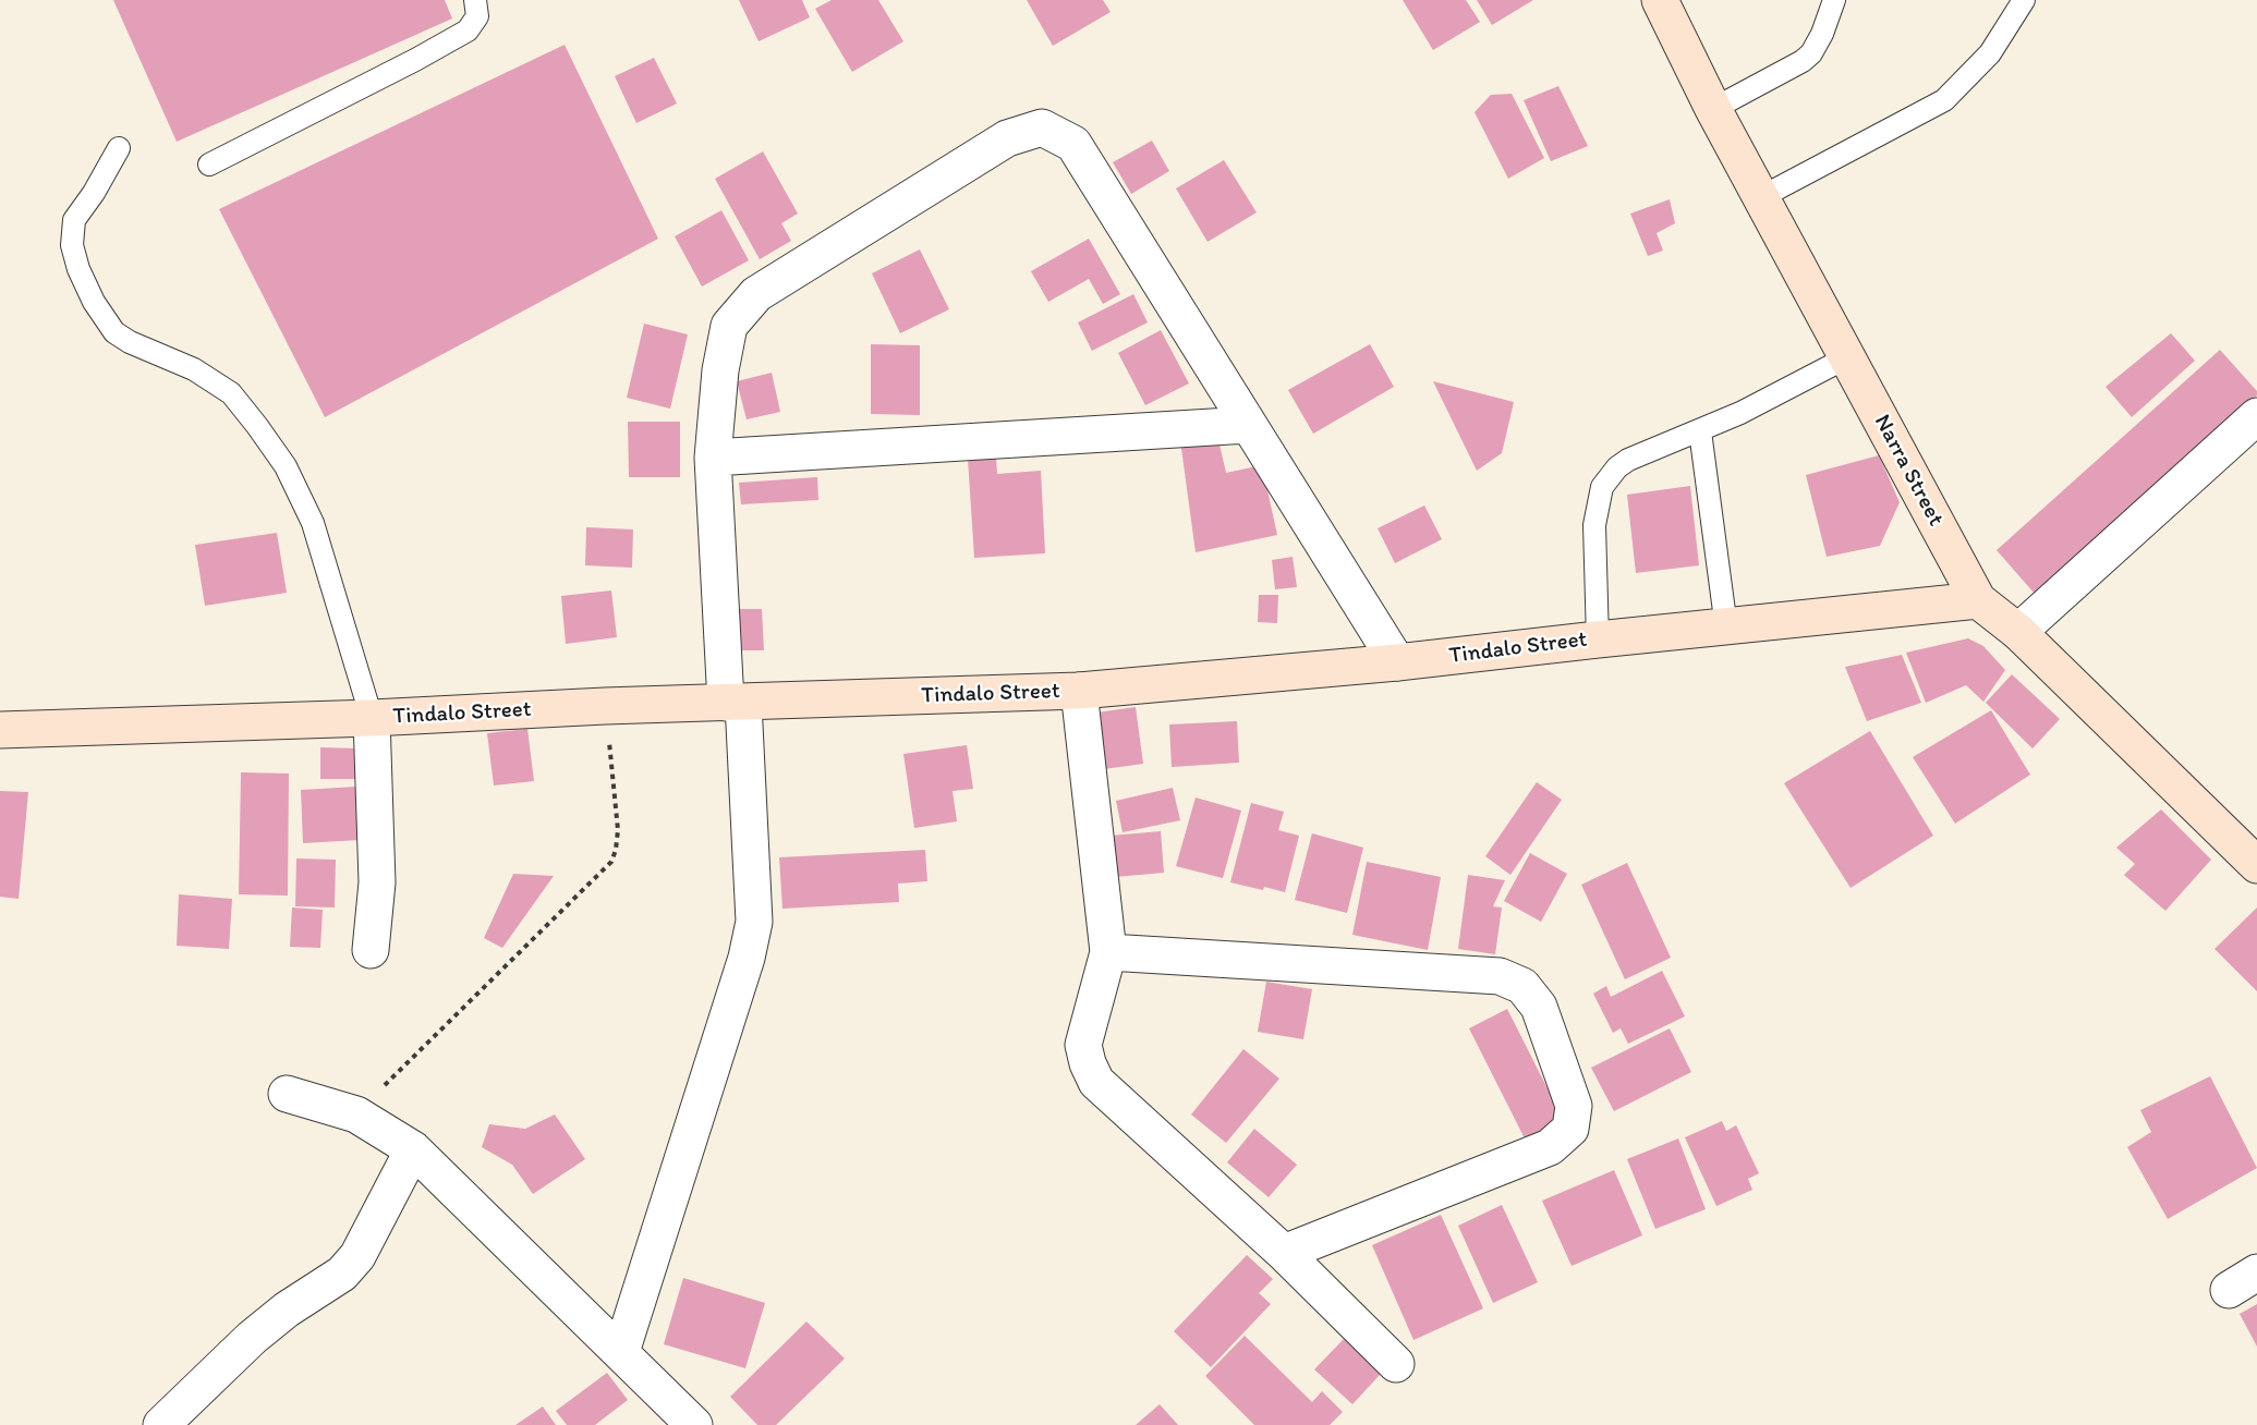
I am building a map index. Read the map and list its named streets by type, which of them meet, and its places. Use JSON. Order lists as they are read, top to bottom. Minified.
{"streets":{"main road":["Narra Street","Tindalo Street"]},"crossings":[["Narra Street","Tindalo Street"]]}
